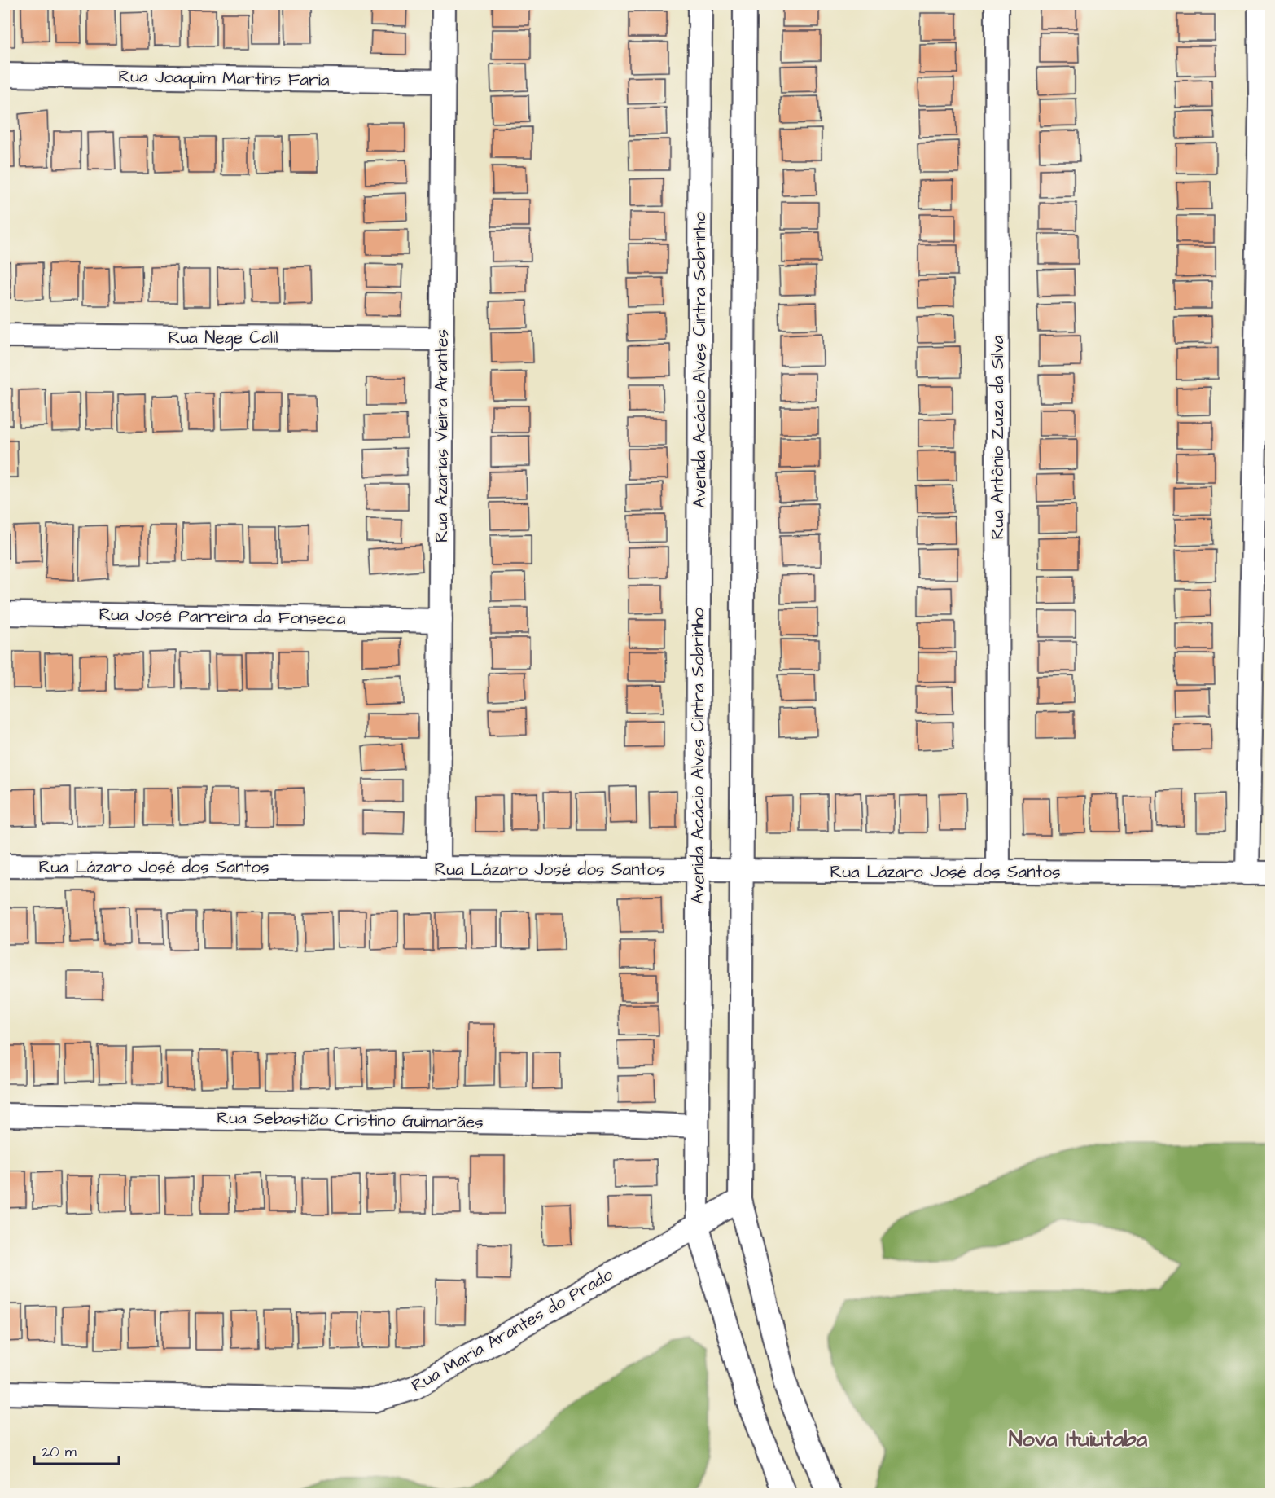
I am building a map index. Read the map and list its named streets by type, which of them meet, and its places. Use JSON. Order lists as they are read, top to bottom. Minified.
{"streets":{"street":["Rua Joaquim Martins Faria","Rua Nege Calil","Avenida Acácio Alves Cintra Sobrinho","Rua Azarias Vieira Arantes","Rua Antônio Zuza da Silva","Rua José Parreira da Fonseca","Rua Lázaro José dos Santos","Rua Sebastião Cristino Guimarães","Rua Maria Arantes do Prado"]},"crossings":[["Rua Joaquim Martins Faria","Rua Azarias Vieira Arantes"],["Rua Nege Calil","Rua Azarias Vieira Arantes"],["Avenida Acácio Alves Cintra Sobrinho","Rua Lázaro José dos Santos"],["Avenida Acácio Alves Cintra Sobrinho","Rua Sebastião Cristino Guimarães"],["Avenida Acácio Alves Cintra Sobrinho","Rua Maria Arantes do Prado"],["Rua Azarias Vieira Arantes","Rua José Parreira da Fonseca"],["Rua Azarias Vieira Arantes","Rua Lázaro José dos Santos"],["Rua Antônio Zuza da Silva","Rua Lázaro José dos Santos"]],"districts":["Nova Ituiutaba"],"scale_bar":"20 m"}
